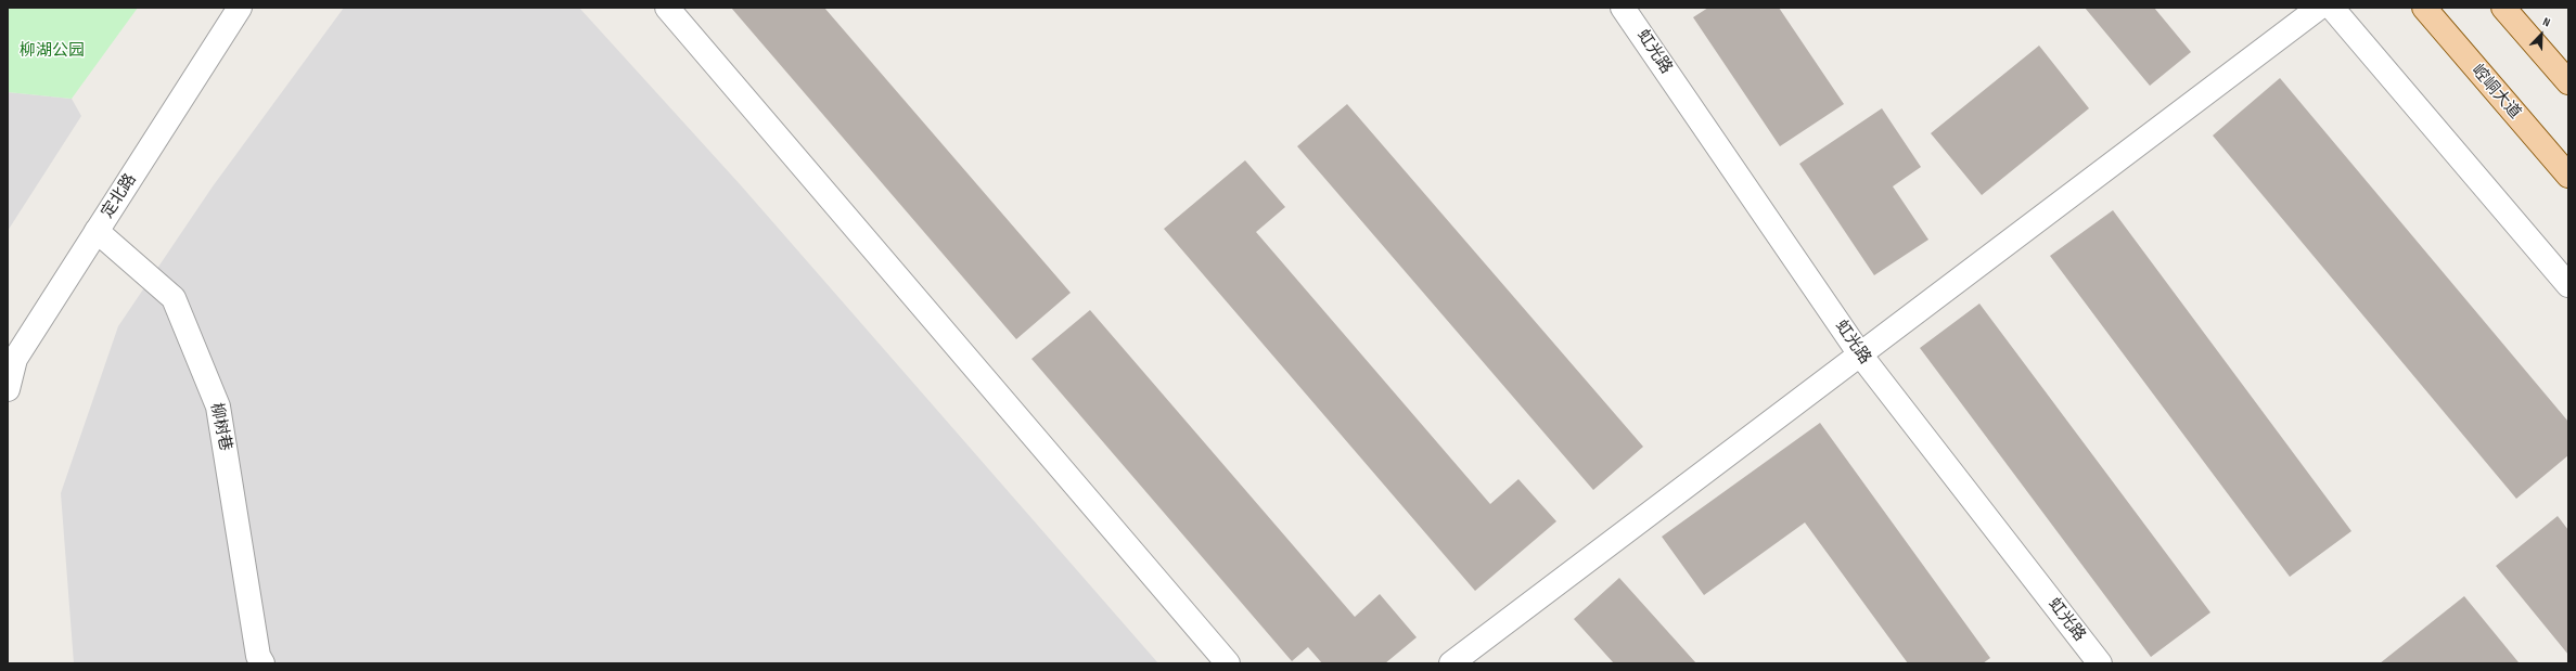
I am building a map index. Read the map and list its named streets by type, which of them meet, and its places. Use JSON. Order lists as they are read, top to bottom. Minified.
{"streets":{"main road":["崆峒大道"],"street":["虹光路","定北路","柳树巷"]},"crossings":[["定北路","柳树巷"]],"parks":["柳湖公园"],"north":"top right"}
